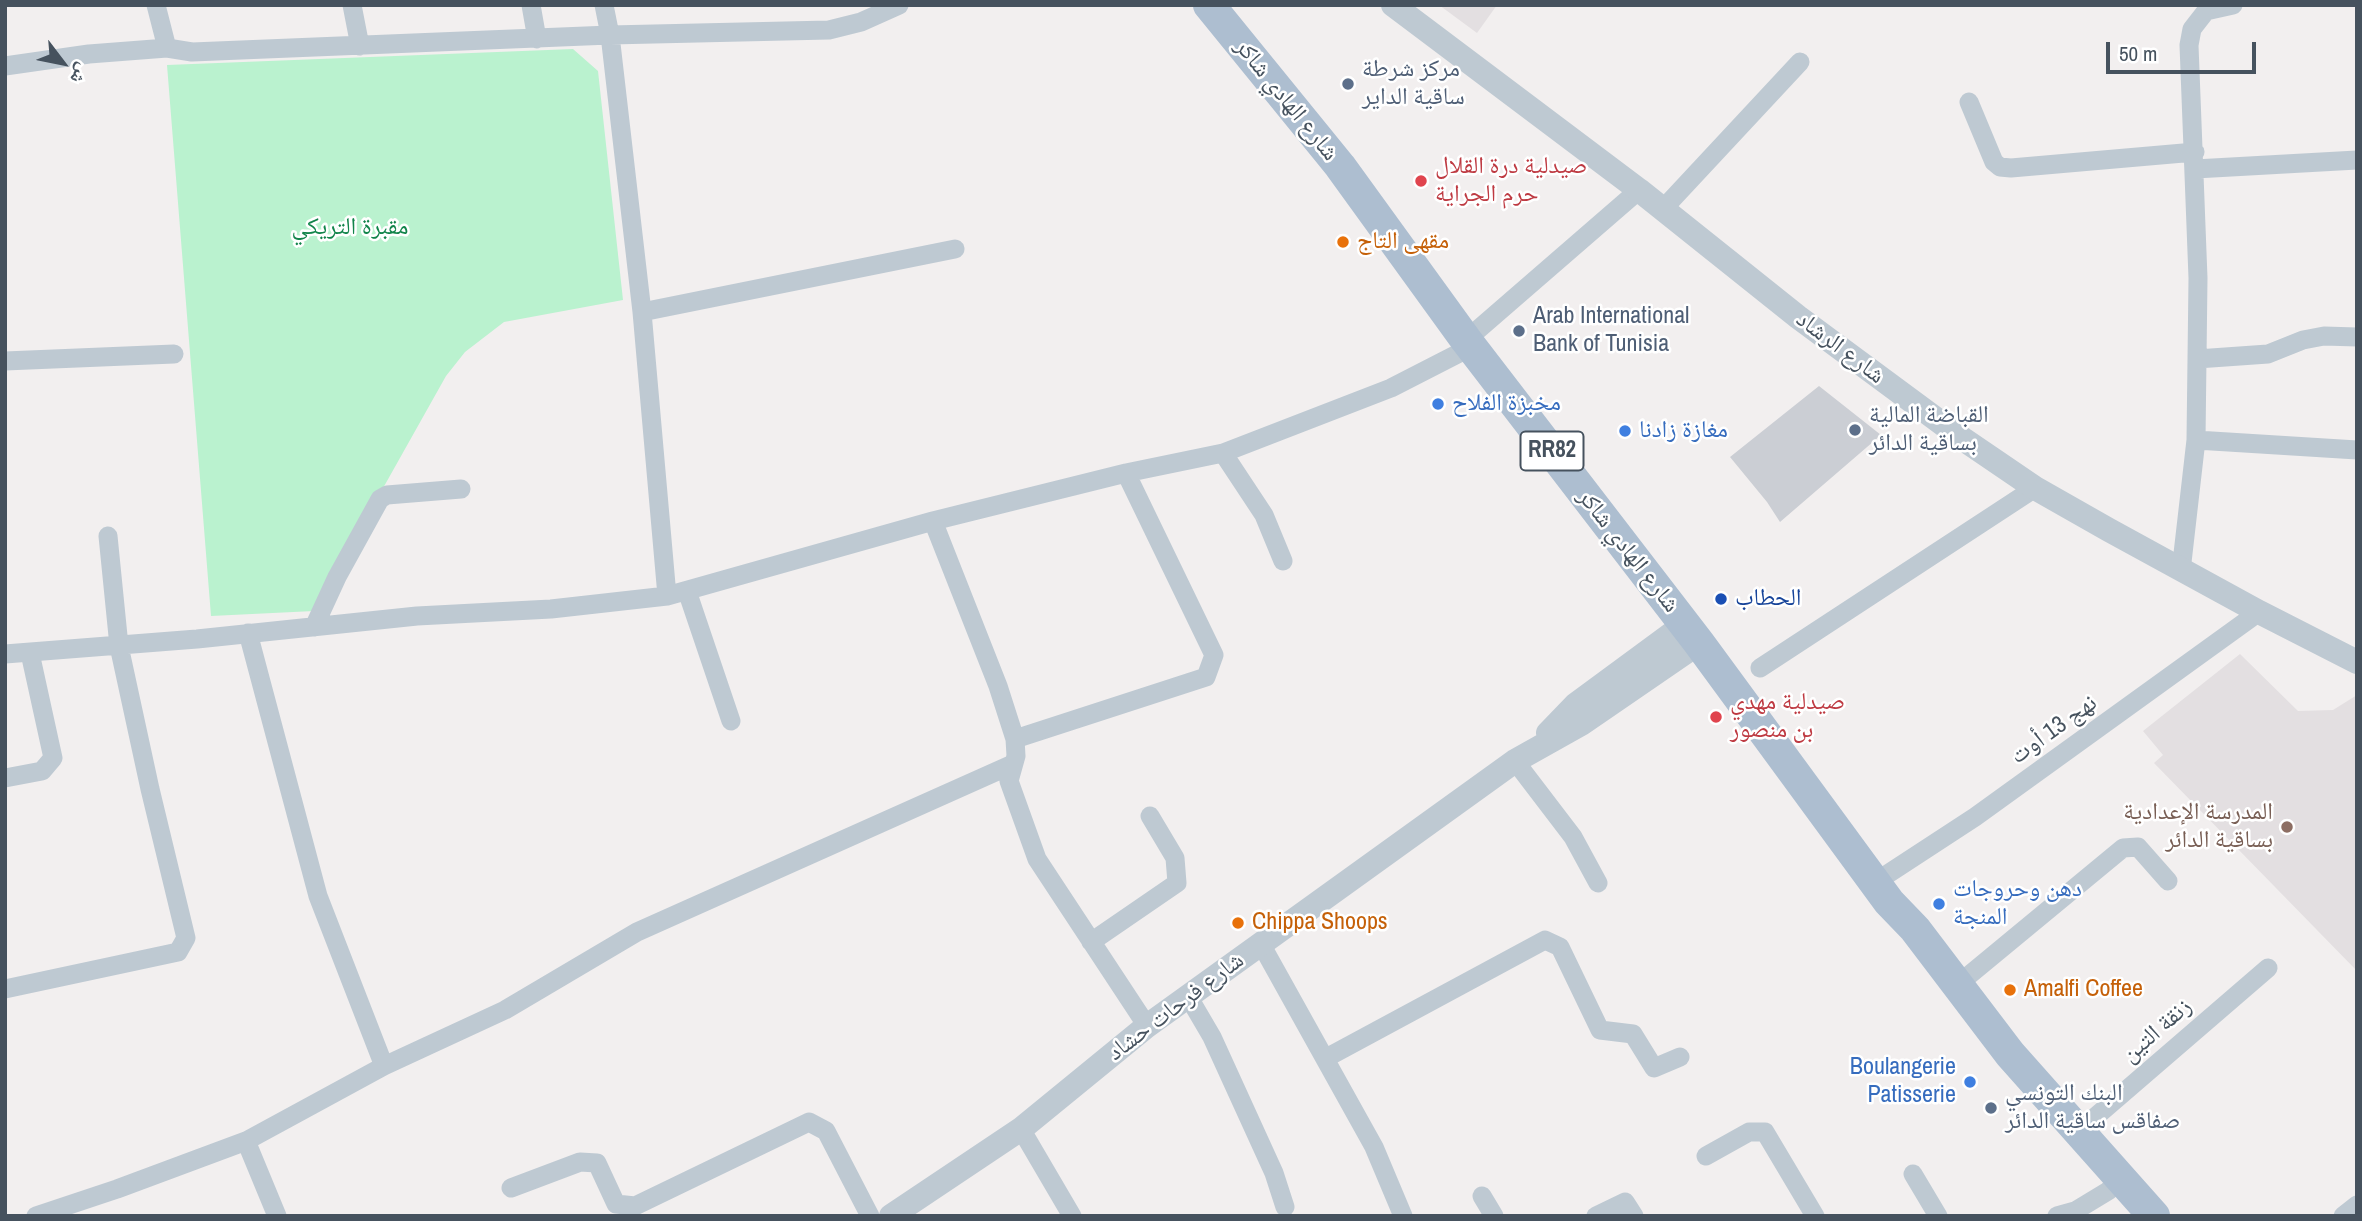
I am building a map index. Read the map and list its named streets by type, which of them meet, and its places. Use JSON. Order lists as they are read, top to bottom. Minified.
{"streets":{"main road":["شارع الهادي شاكر","RR82"],"street":["شارع الرشاد","نهج 13 أوت","شارع فرحات حشاد","زنقة التين"]},"crossings":[["شارع الهادي شاكر","نهج 13 أوت"],["شارع الهادي شاكر","شارع فرحات حشاد"],["شارع الهادي شاكر","زنقة التين"],["شارع الرشاد","نهج 13 أوت"]],"parks":["مقبرة التريكي"],"places":["مركز شرطة ساقية الداير","صيدلية درة القلال حرم الجراية","مقهى التاج","Arab International Bank of Tunisia","مخبزة الفلاح","القباضة المالية بساقية الدائر","مغازة زادنا","الحطاب","صيدلية مهدي بن منصور","المدرسة الإعدادية بساقية الدائر","دهن وحروجات المنجة","Chippa Shoops","Amalfi Coffee","Boulangerie Patisserie","البنك التونسي صفاقس ساقية الدائر"],"scale_bar":"50 m","north":"bottom right"}
